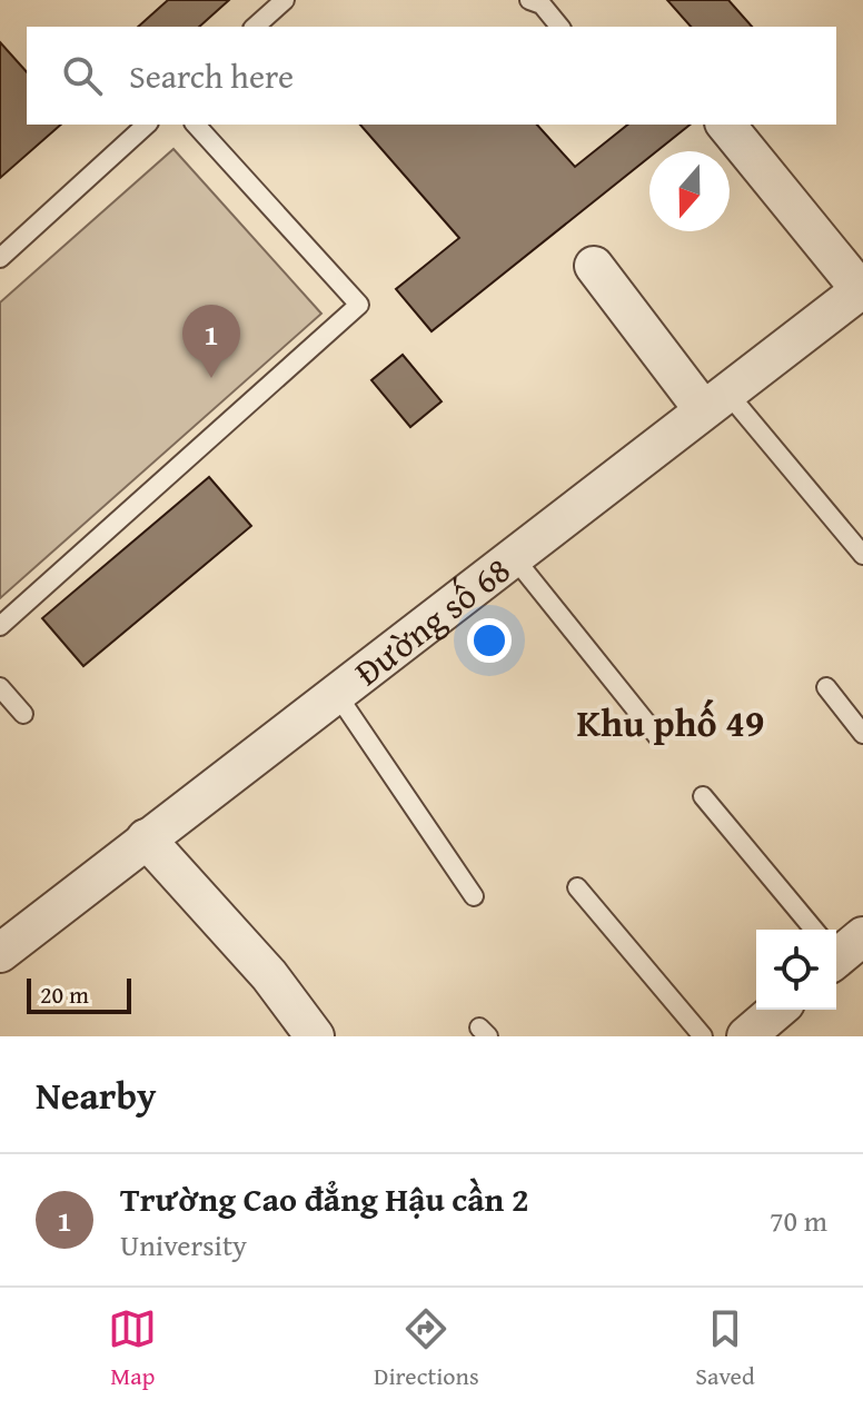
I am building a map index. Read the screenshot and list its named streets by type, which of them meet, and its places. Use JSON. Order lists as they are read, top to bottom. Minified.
{"streets":{"street":["Đường số 68"]},"districts":["Khu phố 49"],"scale_bar":"20 m","north":"bottom","page":{"search":"Search here","pins":"1","scale":"20 m","heading":"Nearby","list":[{"mark":"1","name":"Trường Cao đẳng Hậu cần 2","note":"University","value":"70 m"}],"nav":["Map","Directions","Saved"]}}
